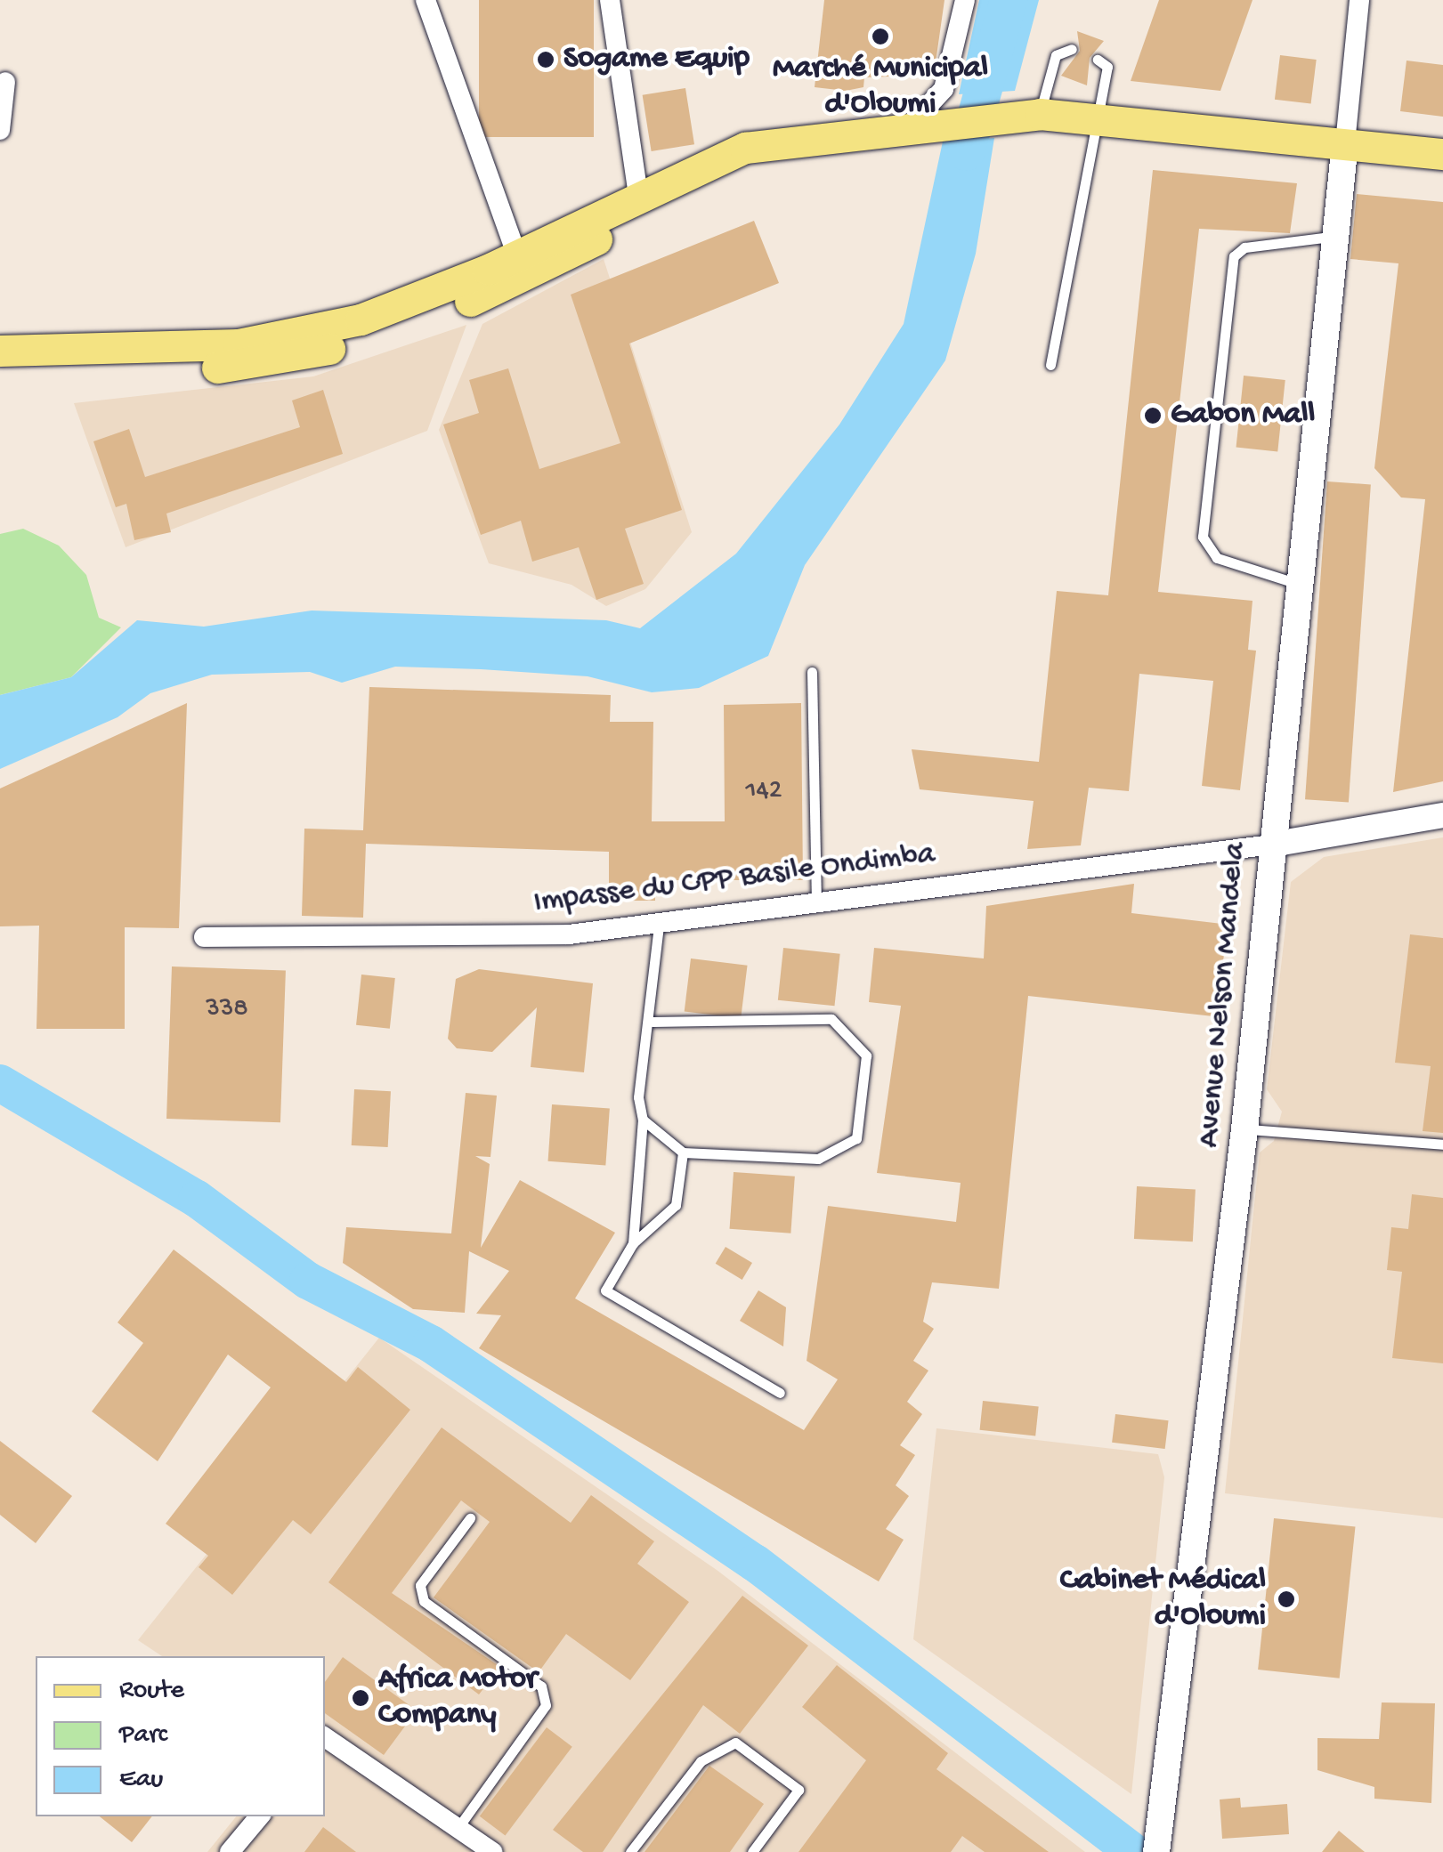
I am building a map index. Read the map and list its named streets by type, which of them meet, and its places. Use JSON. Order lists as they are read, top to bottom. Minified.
{"streets":{"main road":["Avenue Nelson Mandela"],"street":["Impasse du CPP Basile Ondimba"]},"crossings":[["Impasse du CPP Basile Ondimba","Avenue Nelson Mandela"]],"places":["Marché Municipal d'Oloumi","Sogame Equip","Gabon Mall","Cabinet Médical d'Oloumi","Africa Motor Company"],"house_numbers":["142","338"],"legend":["Route","Parc","Eau"]}
